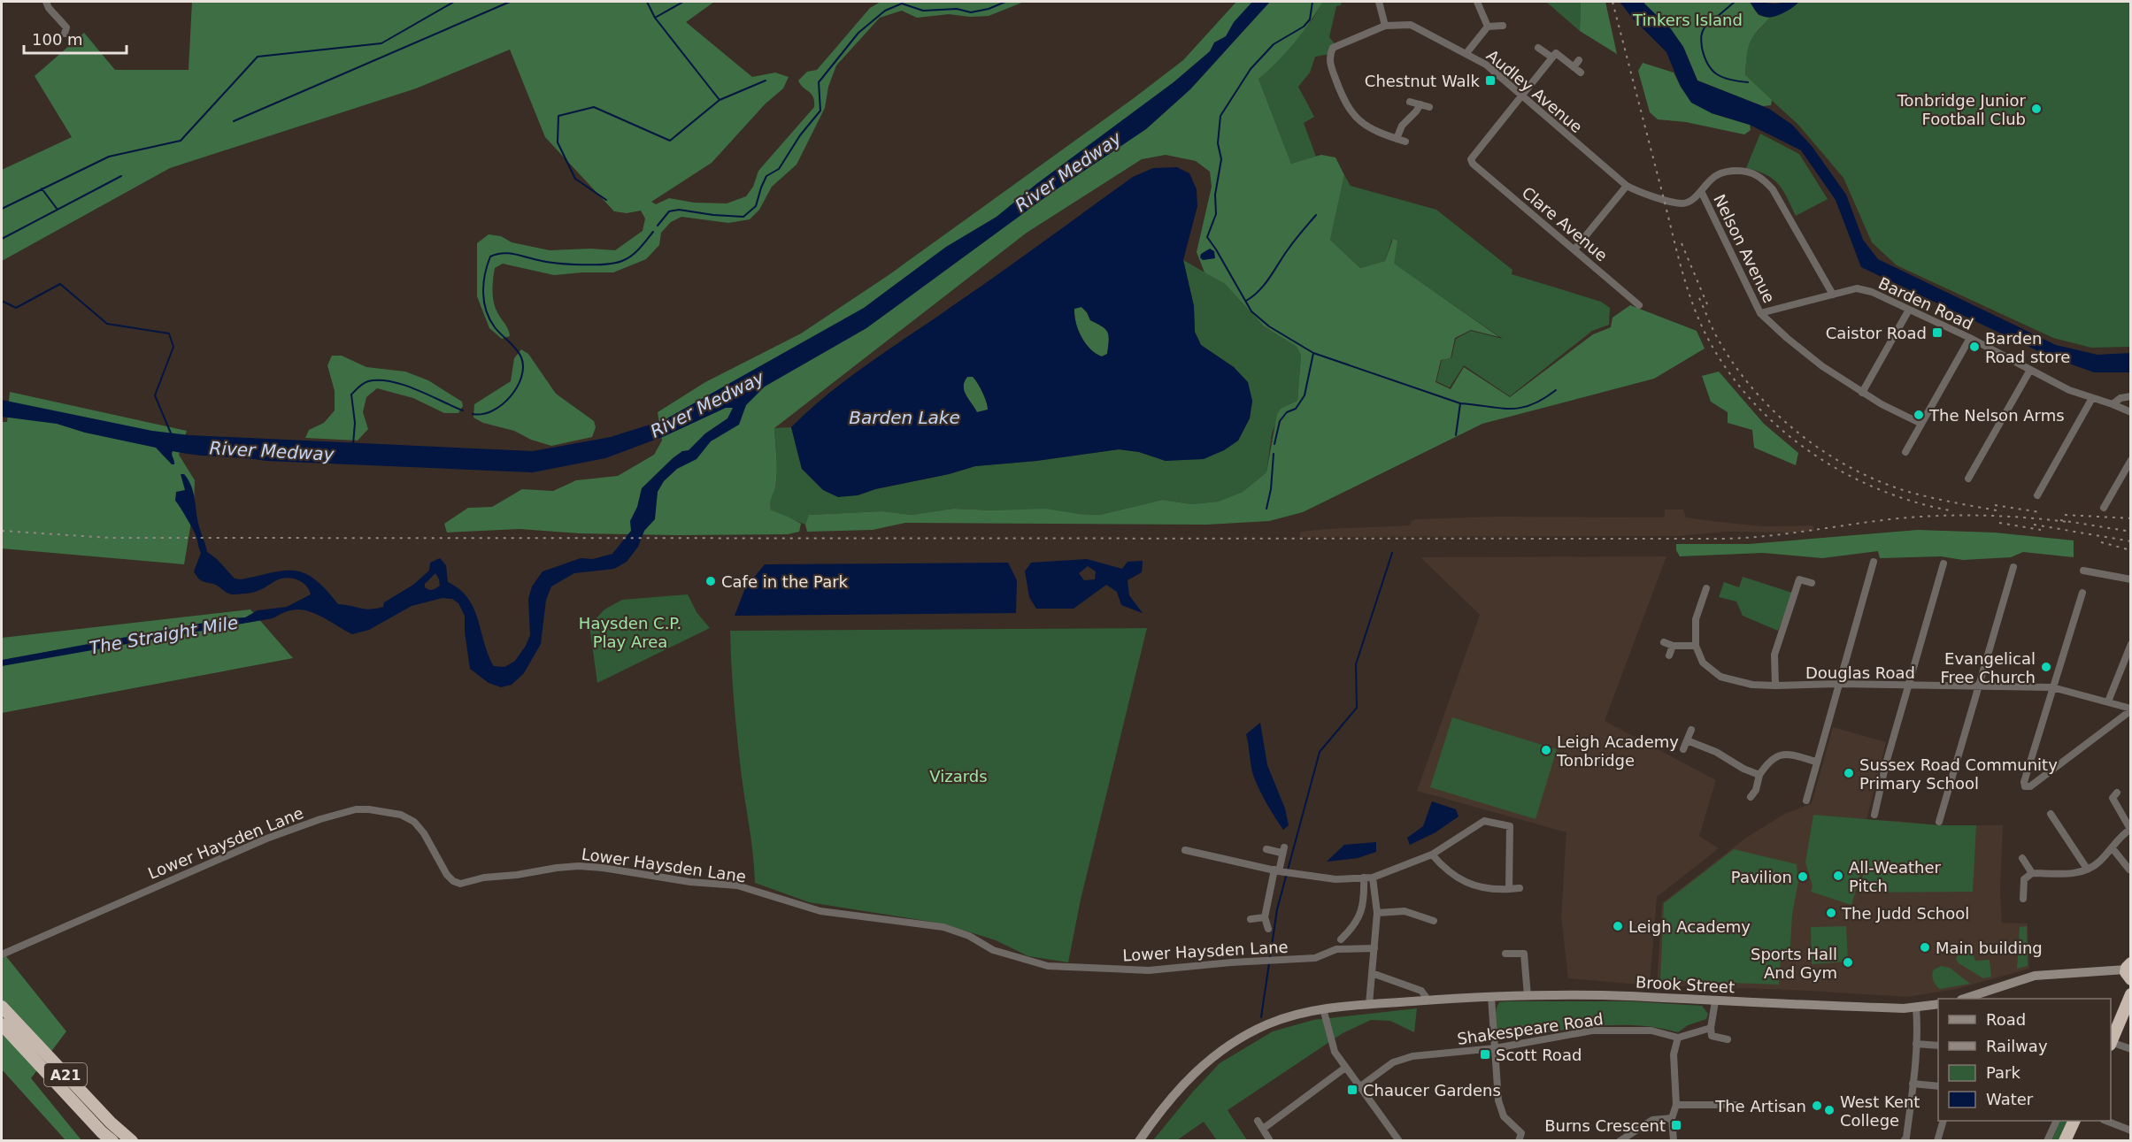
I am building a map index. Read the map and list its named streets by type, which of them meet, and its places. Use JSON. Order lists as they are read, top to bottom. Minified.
{"streets":{"highway":["A21"],"street":["Audley Avenue","Clare Avenue","Nelson Avenue","Barden Road","Douglas Road","Lower Haysden Lane","Brook Street","Shakespeare Road"]},"crossings":[["Audley Avenue","Clare Avenue"],["Audley Avenue","Nelson Avenue"],["Audley Avenue","Barden Road"],["Nelson Avenue","Barden Road"]],"water":["River Medway","Barden Lake","The Straight Mile"],"parks":["Tinkers Island","Haysden C.P. Play Area","Vizards"],"places":{"transit":["Chestnut Walk","Caistor Road","Scott Road","Chaucer Gardens","Burns Crescent"],"other":["Tonbridge Junior Football Club","Barden Road store","The Nelson Arms","Cafe in the Park","Evangelical Free Church","Leigh Academy Tonbridge","Sussex Road Community Primary School","All-Weather Pitch","Pavilion","The Judd School","Leigh Academy","Main building","Sports Hall And Gym","The Artisan","West Kent College"]},"legend":["Road","Railway","Park","Water"],"scale_bar":"100 m"}
